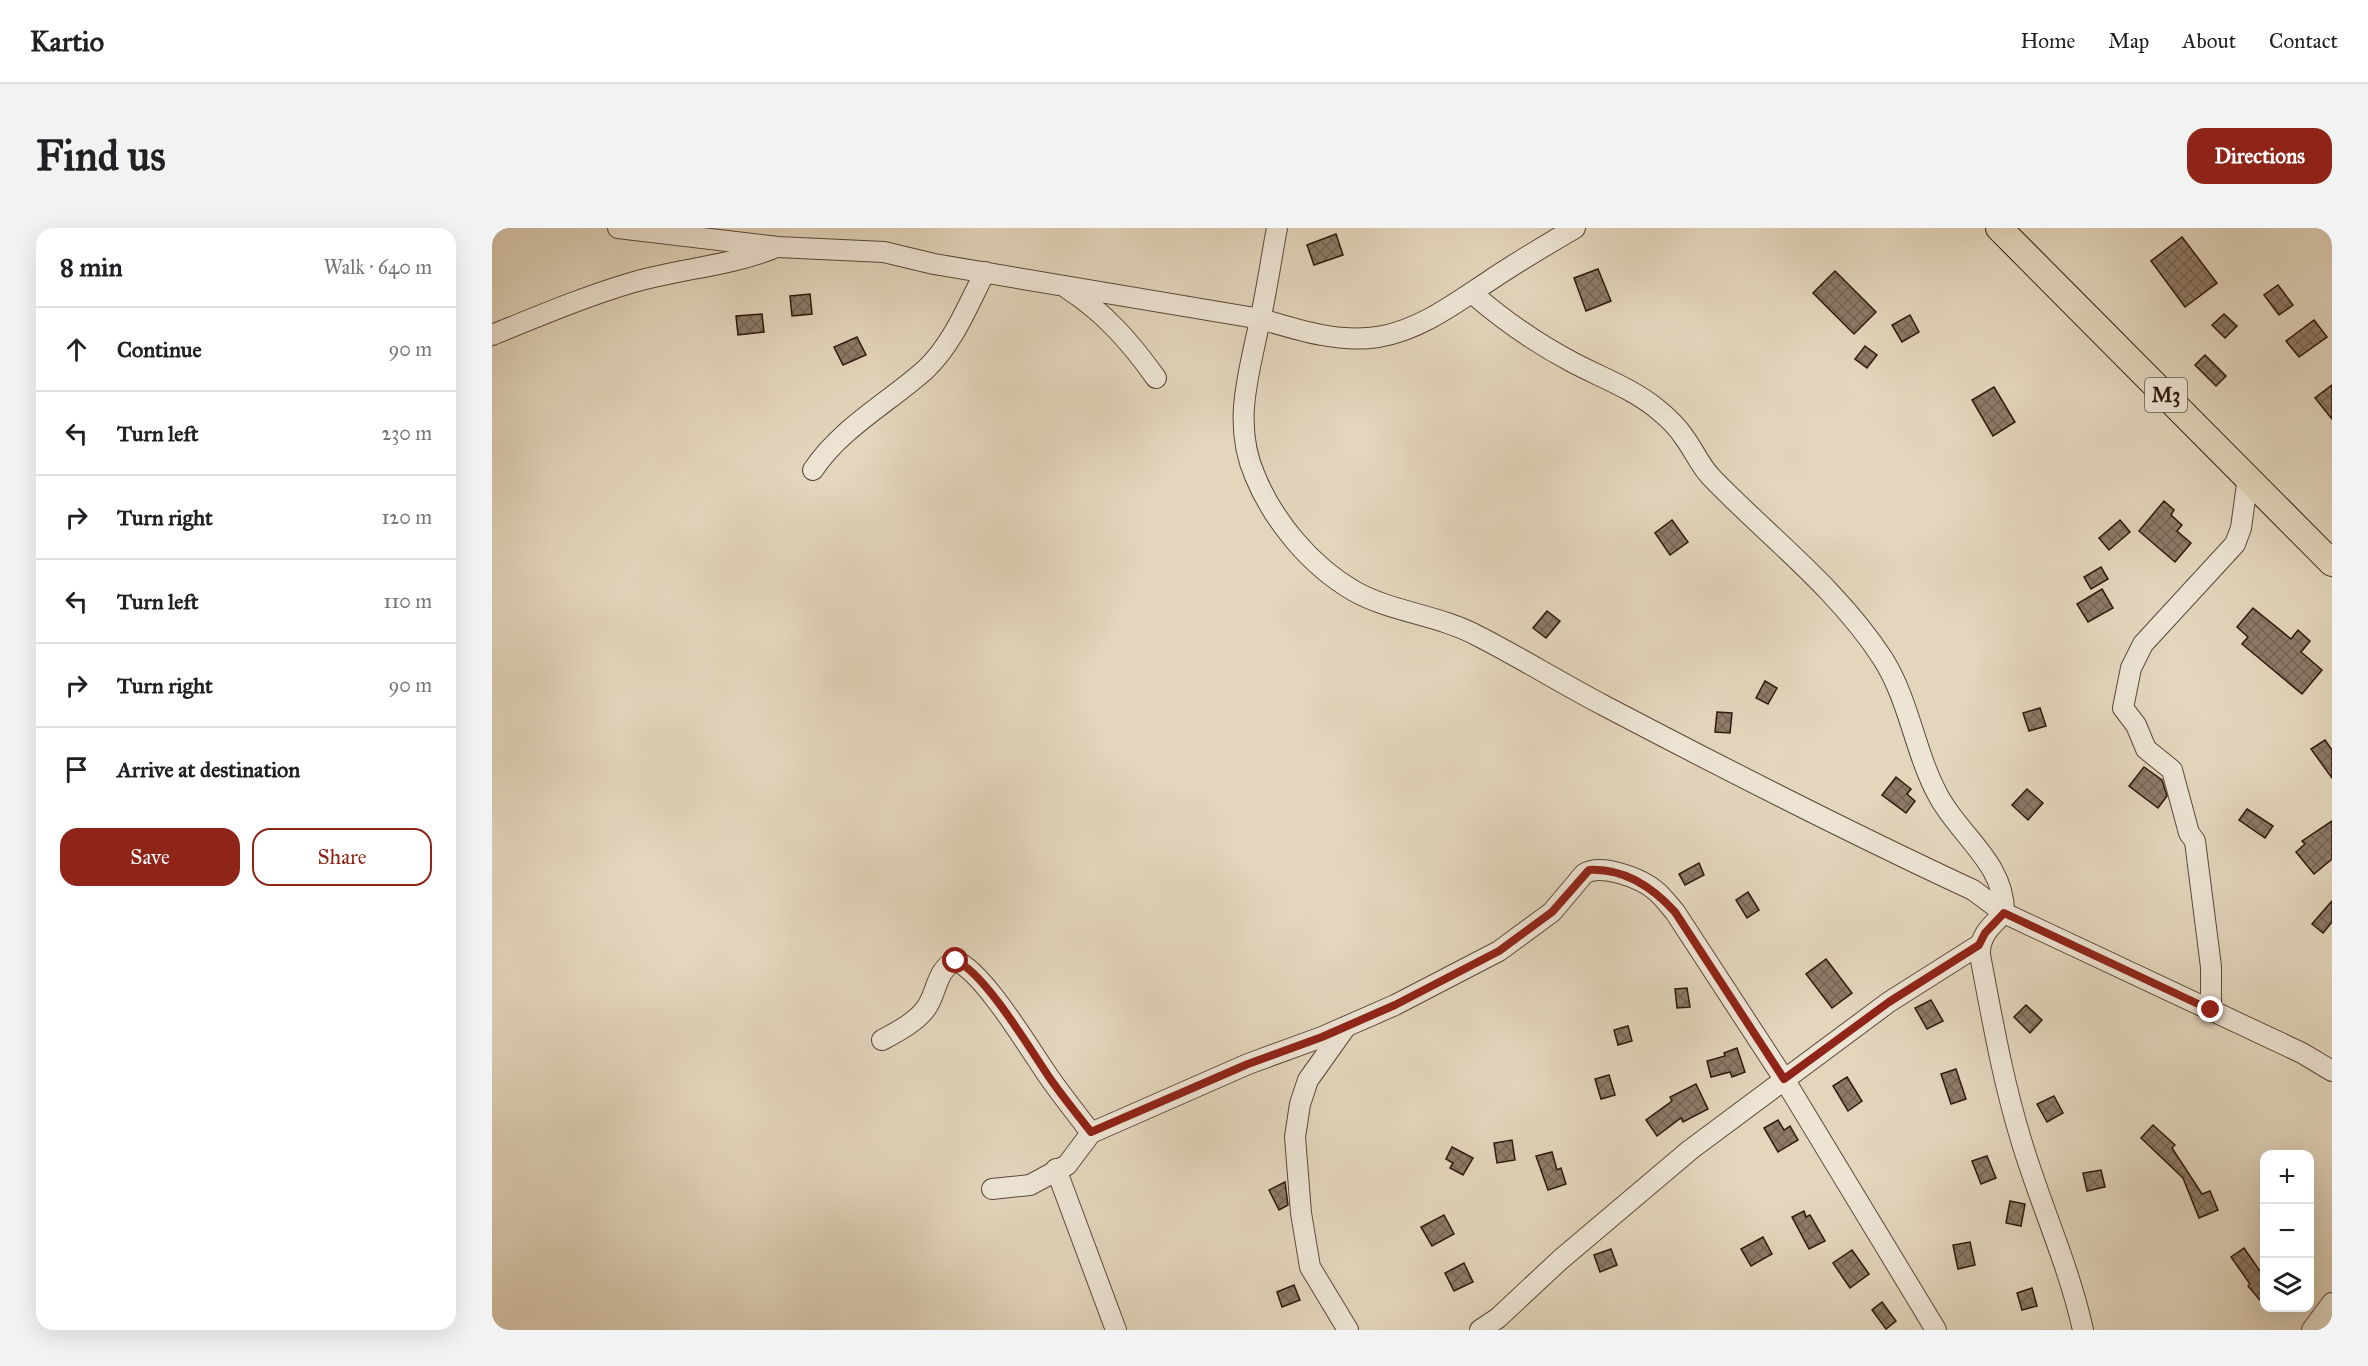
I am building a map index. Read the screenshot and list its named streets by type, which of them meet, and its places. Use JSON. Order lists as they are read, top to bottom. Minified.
{"streets":{"main road":["M3"]},"page":{"header":"Kartio","nav":["Home","Map","About","Contact"],"buttons":["Directions",["Save","Share"]],"title":"Find us","heading":["8 min","Walk · 640 m"],"list":[["Continue","90 m"],["Turn left","230 m"],["Turn right","120 m"],["Turn left","110 m"],["Turn right","90 m"],"Arrive at destination"],"map_buttons":["+","−"]}}
